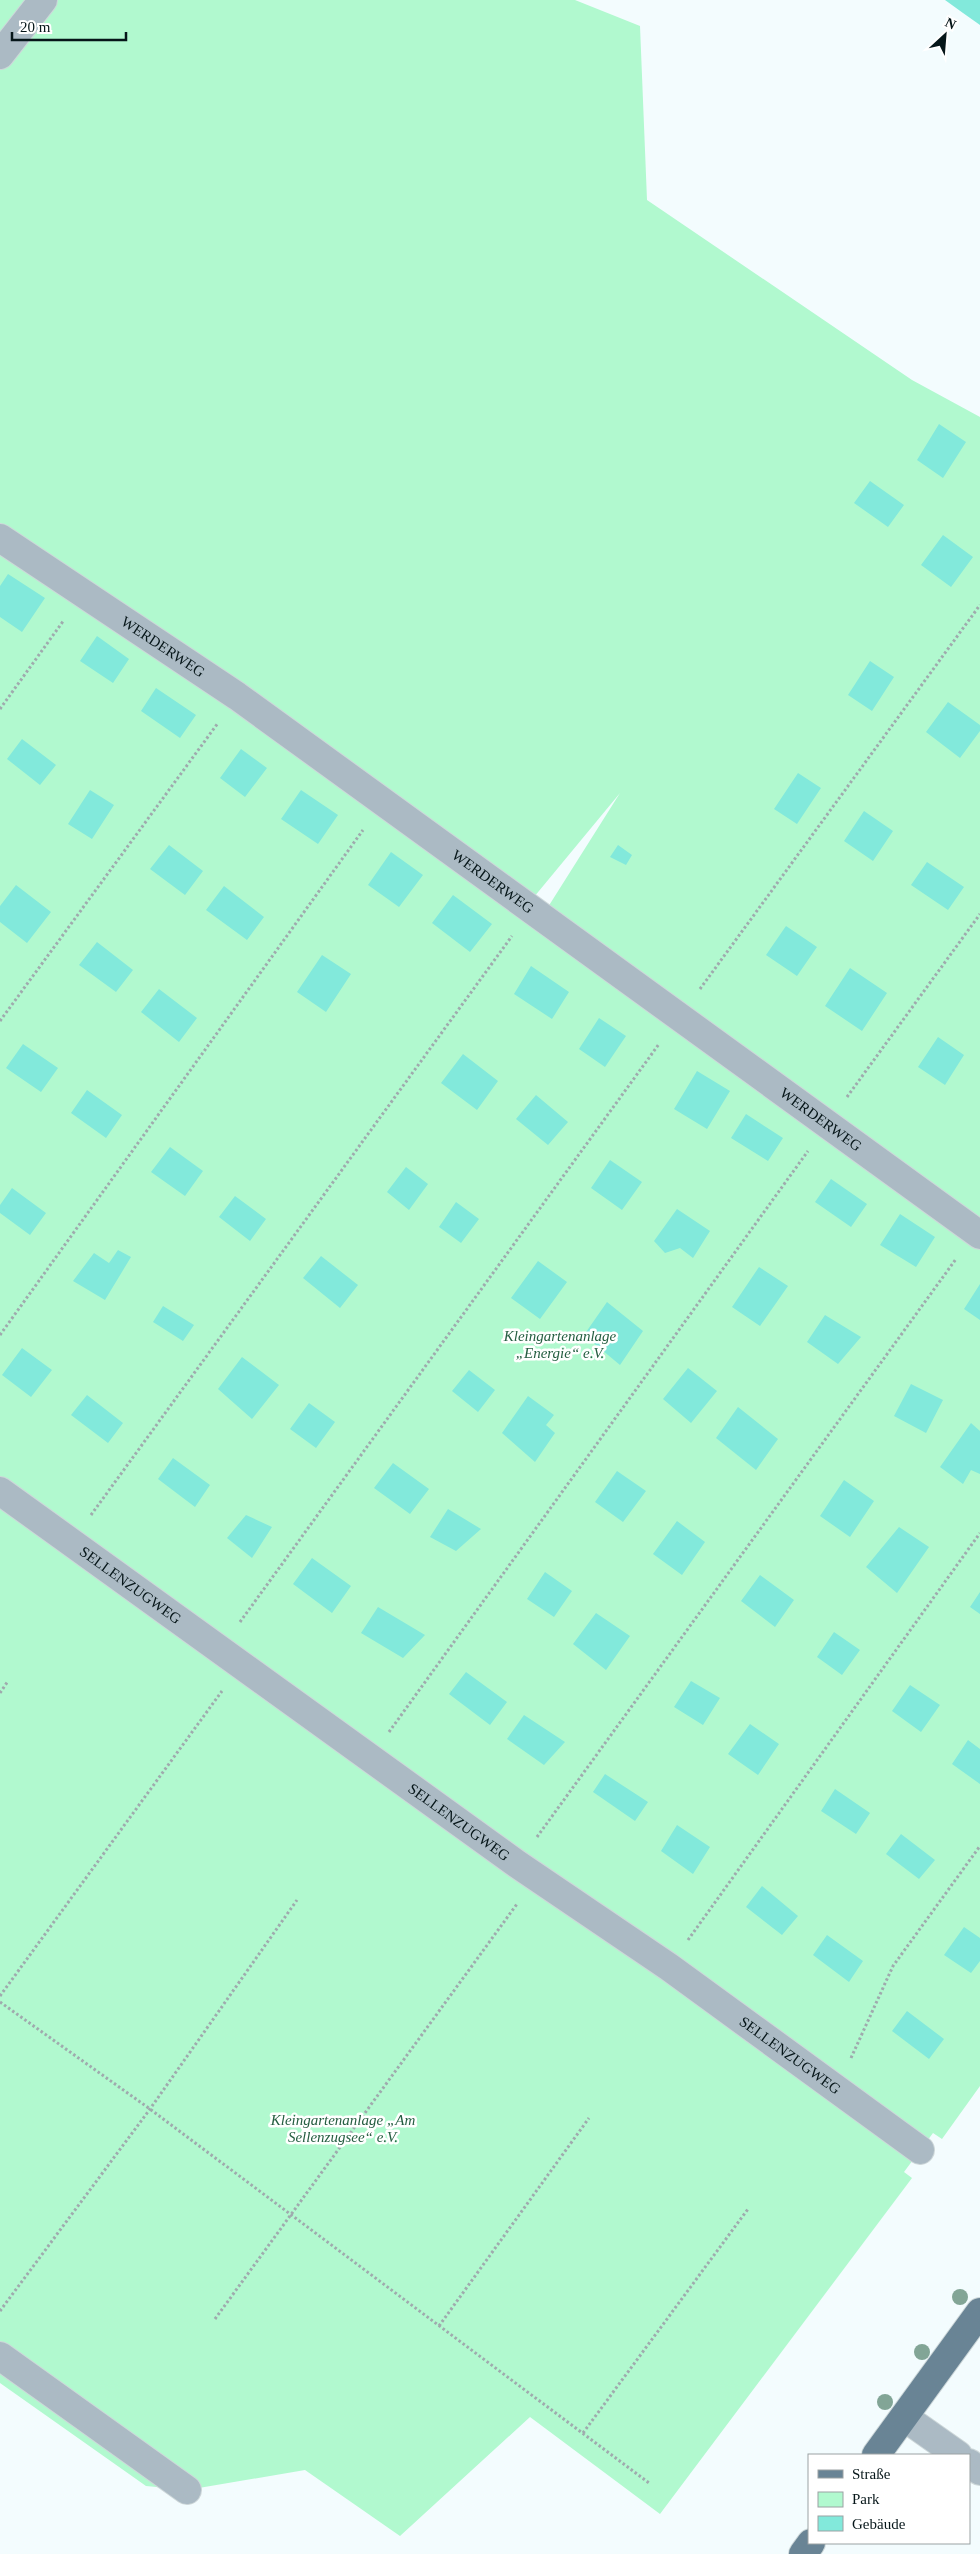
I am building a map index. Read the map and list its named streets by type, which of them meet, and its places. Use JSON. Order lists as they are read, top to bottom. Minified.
{"streets":{"lane":["WERDERWEG","SELLENZUGWEG"]},"parks":["Kleingartenanlage „Energie“ e.V.","Kleingartenanlage „Am Sellenzugsee“ e.V."],"legend":["Straße","Park","Gebäude"],"scale_bar":"20 m","north":"top right"}
